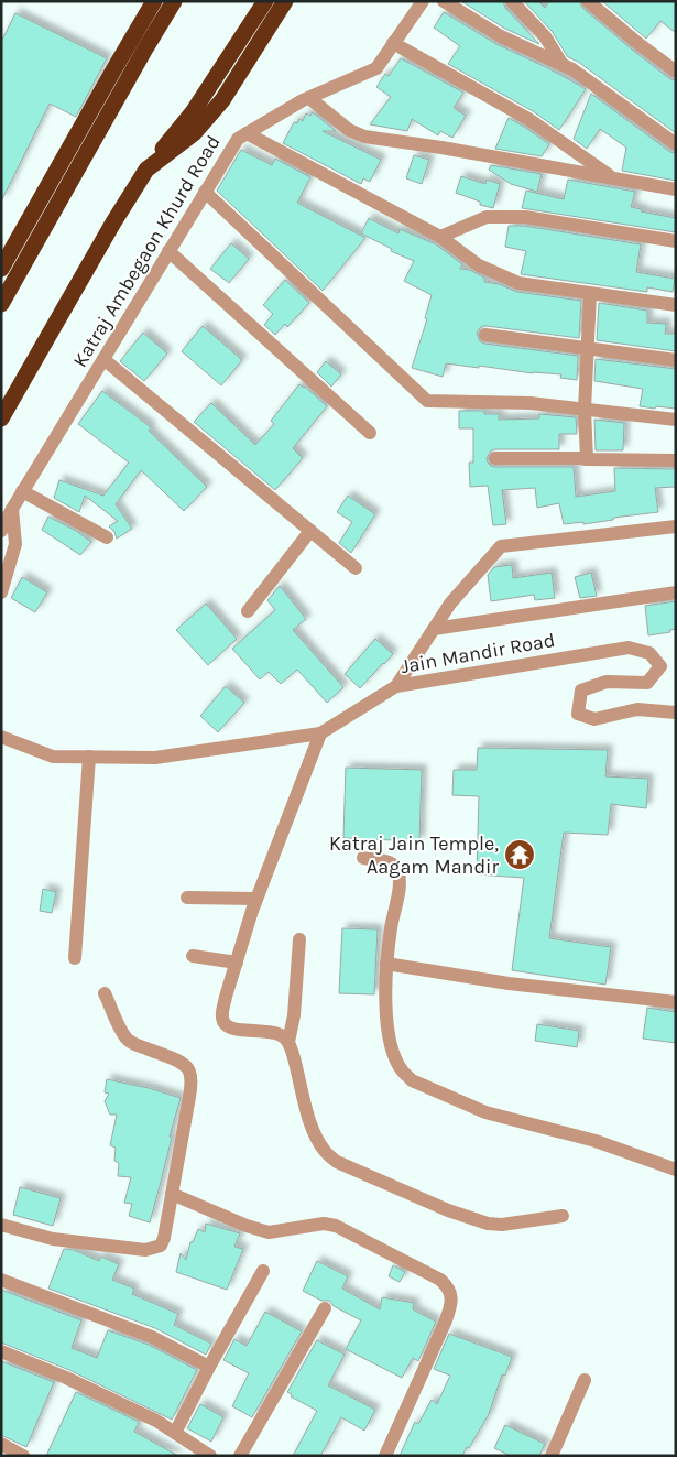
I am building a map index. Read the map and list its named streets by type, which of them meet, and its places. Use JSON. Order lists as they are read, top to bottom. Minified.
{"streets":{"street":["Katraj Ambegaon Khurd Road","Jain Mandir Road"]},"places":{"temple":["Katraj Jain Temple, Aagam Mandir"]}}
